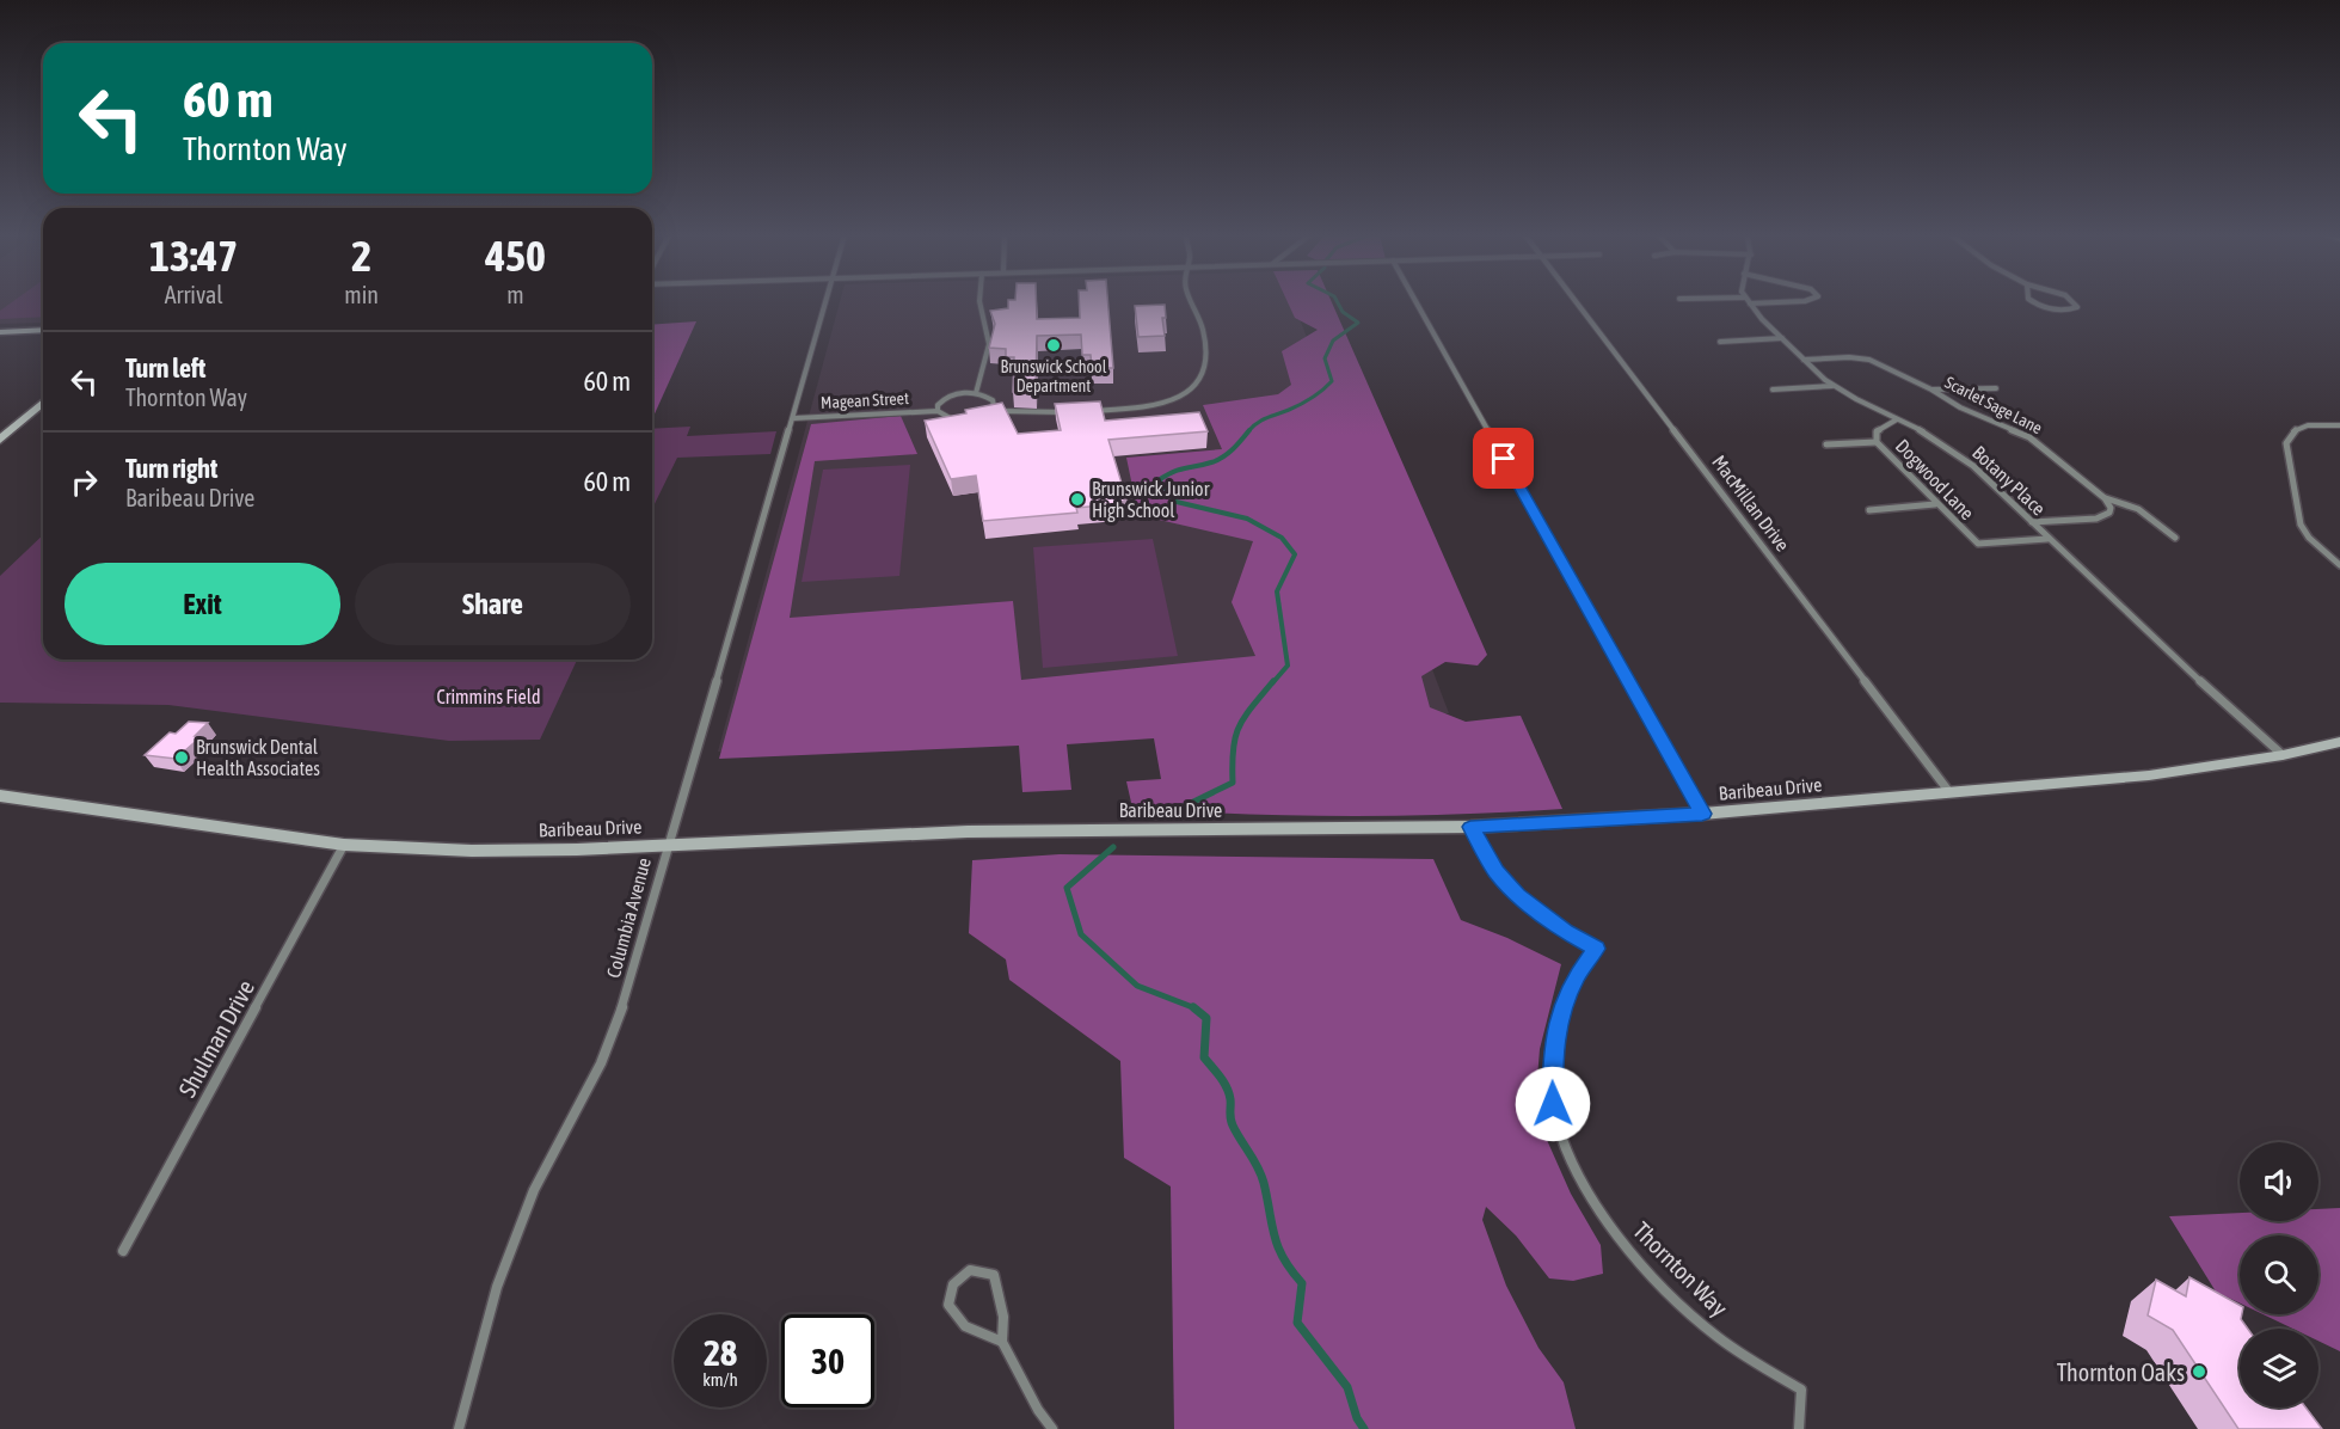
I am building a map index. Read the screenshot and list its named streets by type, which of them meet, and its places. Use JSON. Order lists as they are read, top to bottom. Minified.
{"streets":{"street":["Magean Street","Scarlet Sage Lane","Dogwood Lane","Botany Place","MacMillan Drive","Baribeau Drive","Columbia Avenue","Shulman Drive","Thornton Way"]},"crossings":[["Magean Street","Columbia Avenue"],["Scarlet Sage Lane","Botany Place"],["Dogwood Lane","Botany Place"],["Botany Place","Baribeau Drive"],["MacMillan Drive","Baribeau Drive"],["Baribeau Drive","Columbia Avenue"],["Baribeau Drive","Shulman Drive"],["Baribeau Drive","Thornton Way"]],"parks":["Crimmins Field"],"places":["Brunswick School Department","Brunswick Junior High School","Brunswick Dental Health Associates","Thornton Oaks"],"page":{"turn":["60 m","Thornton Way"],"eta":["13:47","Arrival","2","min","450","m"],"list":[{"name":"Turn left","note":"Thornton Way","value":"60 m"},{"name":"Turn right","note":"Baribeau Drive","value":"60 m"}],"buttons":["Exit","Share"],"speed":"28 km/h","limit":"30"}}
